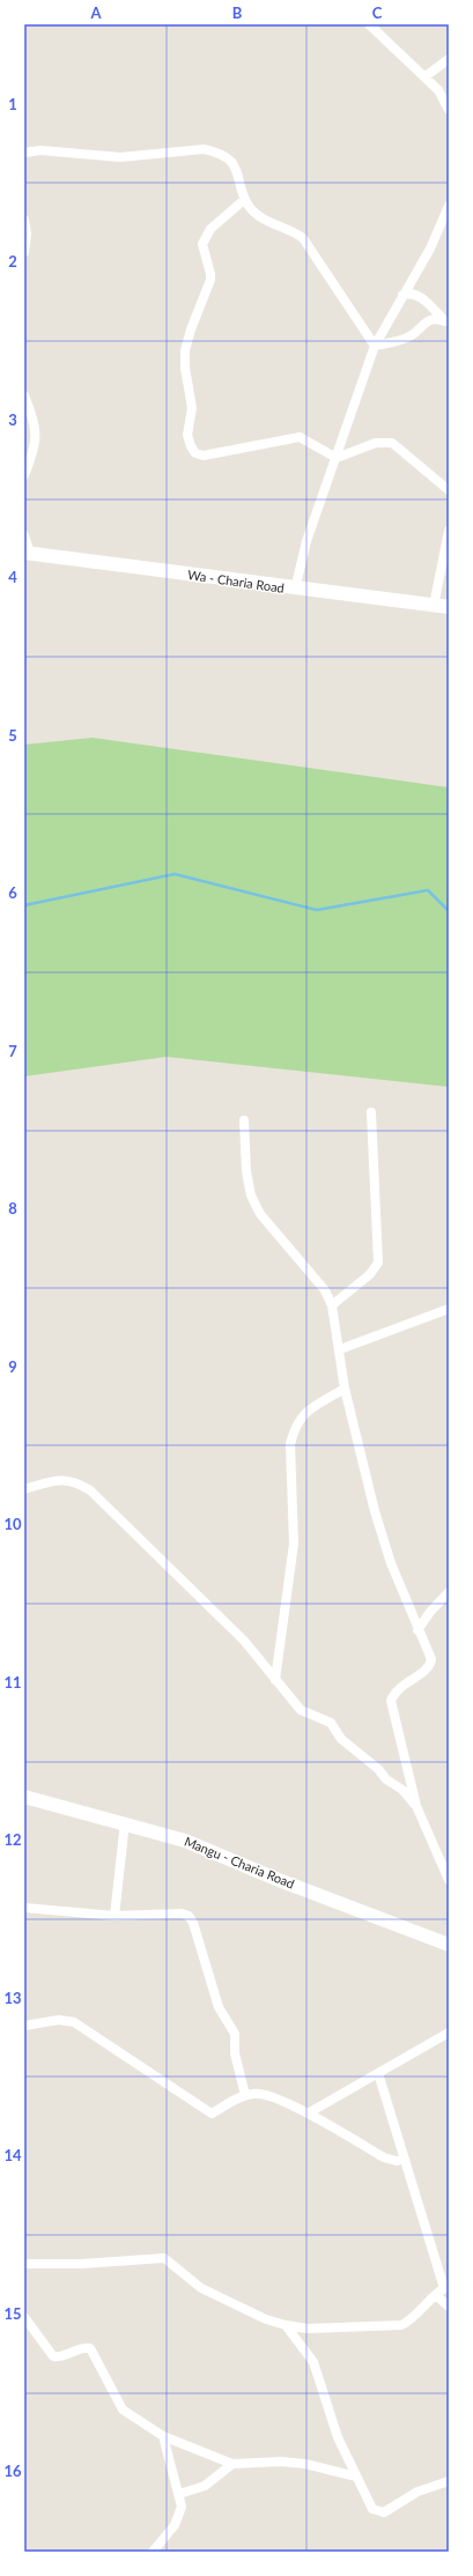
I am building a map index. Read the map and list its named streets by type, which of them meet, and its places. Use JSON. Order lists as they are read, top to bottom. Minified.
{"streets":{"street":["Wa - Charia Road","Mangu - Charia Road"]},"grid":{"columns":["A","B","C"],"rows":["1","2","3","4","5","6","7","8","9","10","11","12","13","14","15","16"]}}
